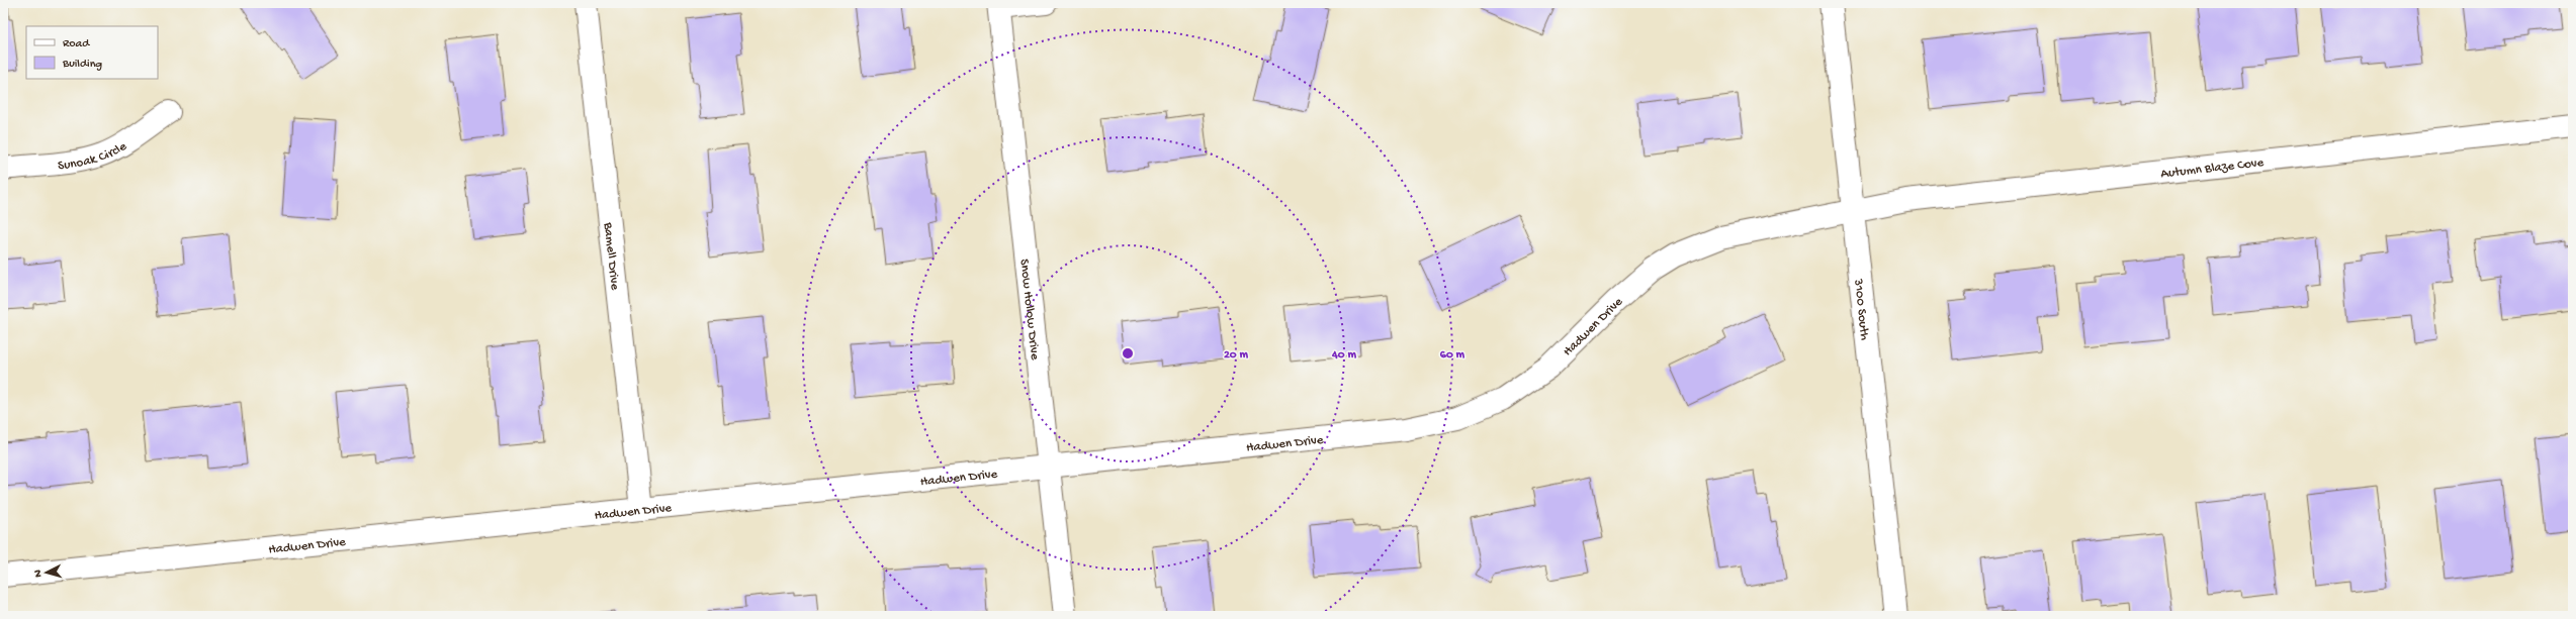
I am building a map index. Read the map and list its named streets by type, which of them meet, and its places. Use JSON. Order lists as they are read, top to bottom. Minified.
{"streets":{"street":["Sunoak Circle","Autumn Blaze Cove","Bamell Drive","Snow Hollow Drive","3100 South","Hadwen Drive"]},"crossings":[["Autumn Blaze Cove","3100 South"],["Autumn Blaze Cove","Hadwen Drive"],["Bamell Drive","Hadwen Drive"],["Snow Hollow Drive","Hadwen Drive"],["3100 South","Hadwen Drive"]],"legend":["Road","Building"],"north":"left","rings":["20 m","40 m","60 m"]}
